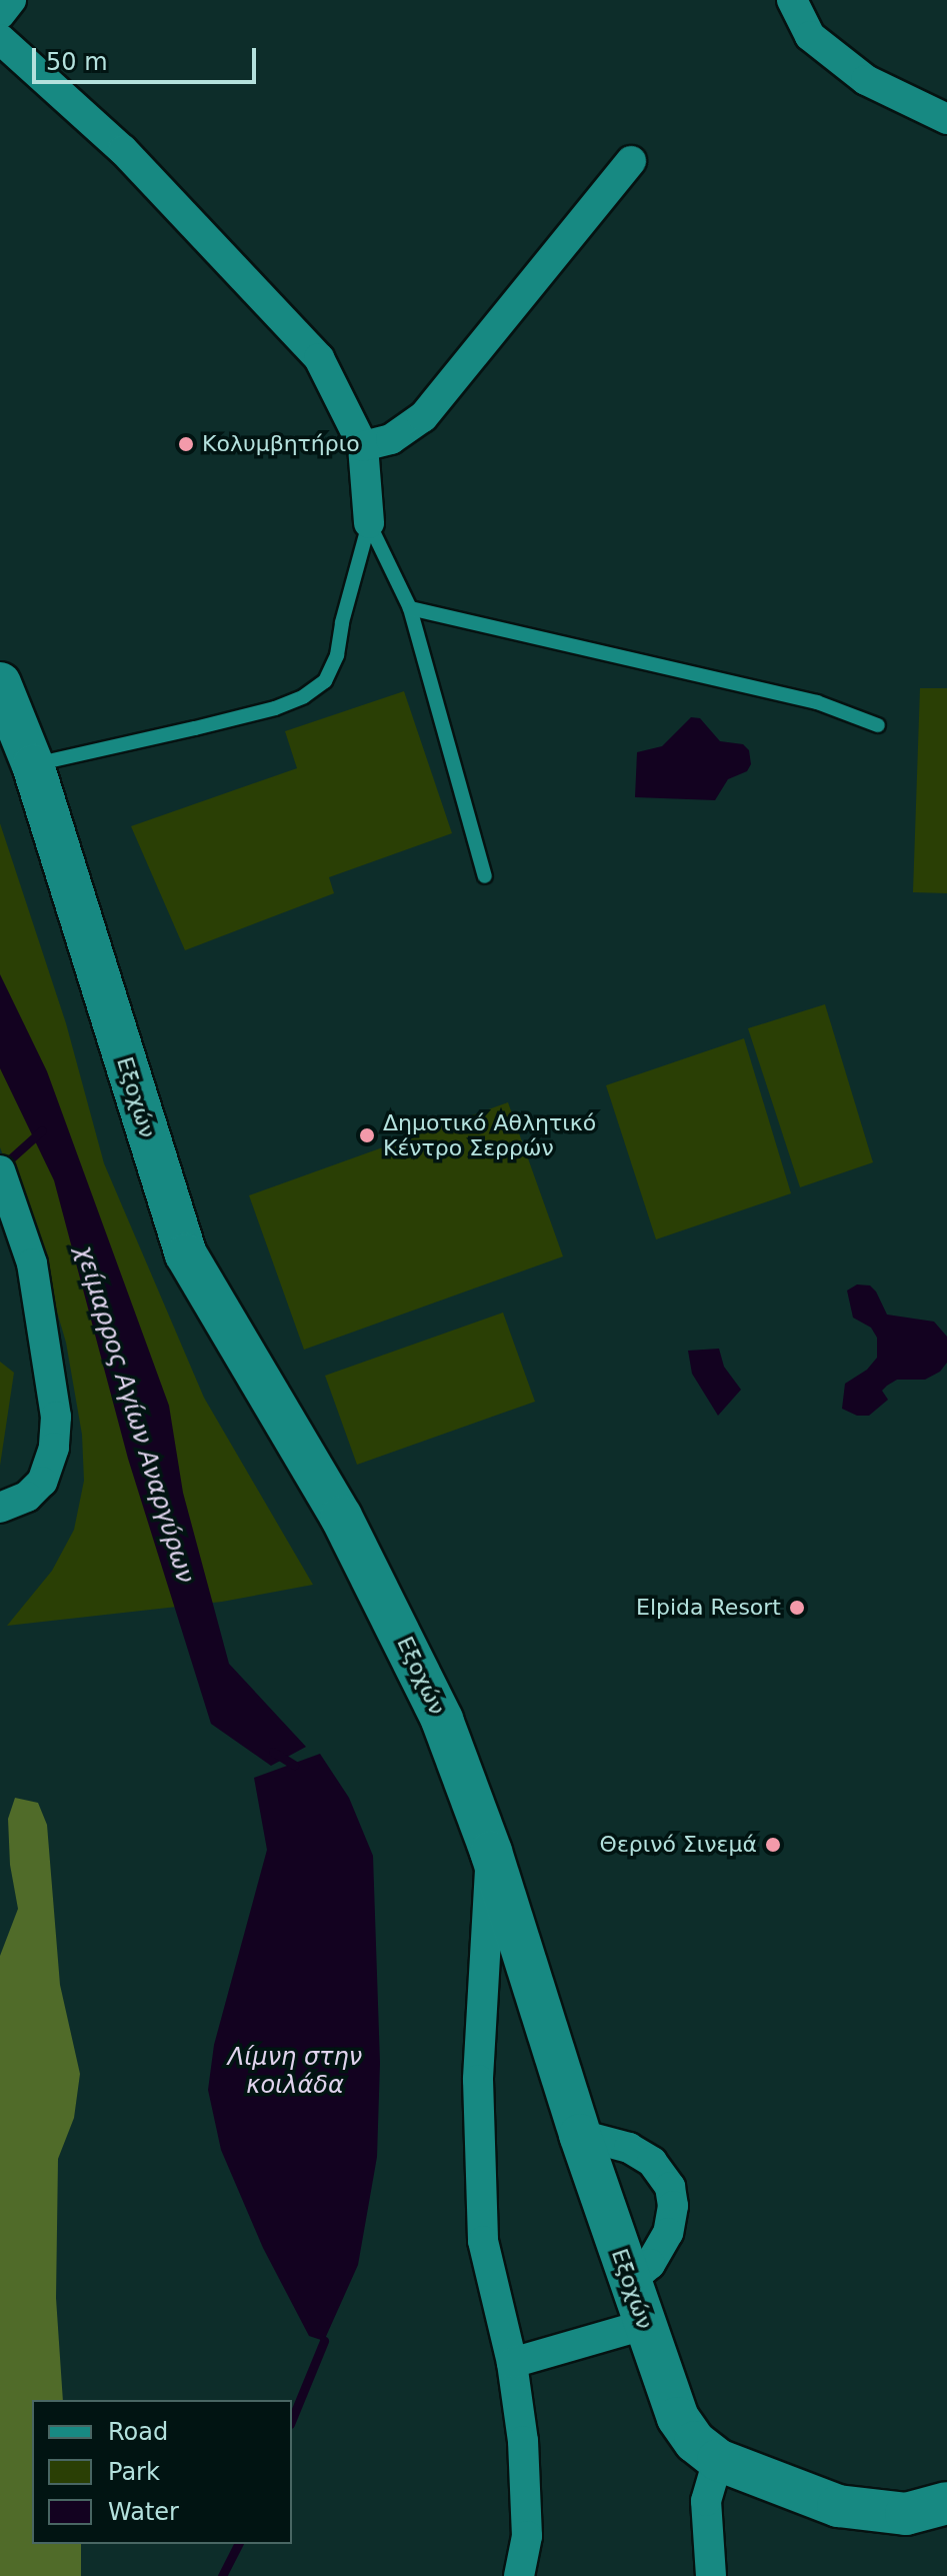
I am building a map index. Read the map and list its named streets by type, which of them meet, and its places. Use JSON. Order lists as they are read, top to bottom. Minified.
{"streets":{"main road":["Εξοχών"]},"water":["χείμαρρος Αγίων Αναργύρων","Λίμνη στην κοιλάδα"],"places":["Κολυμβητήριο","Δημοτικό Αθλητικό Κέντρο Σερρών","Elpida Resort","Θερινό Σινεμά"],"legend":["Road","Park","Water"],"scale_bar":"50 m"}
